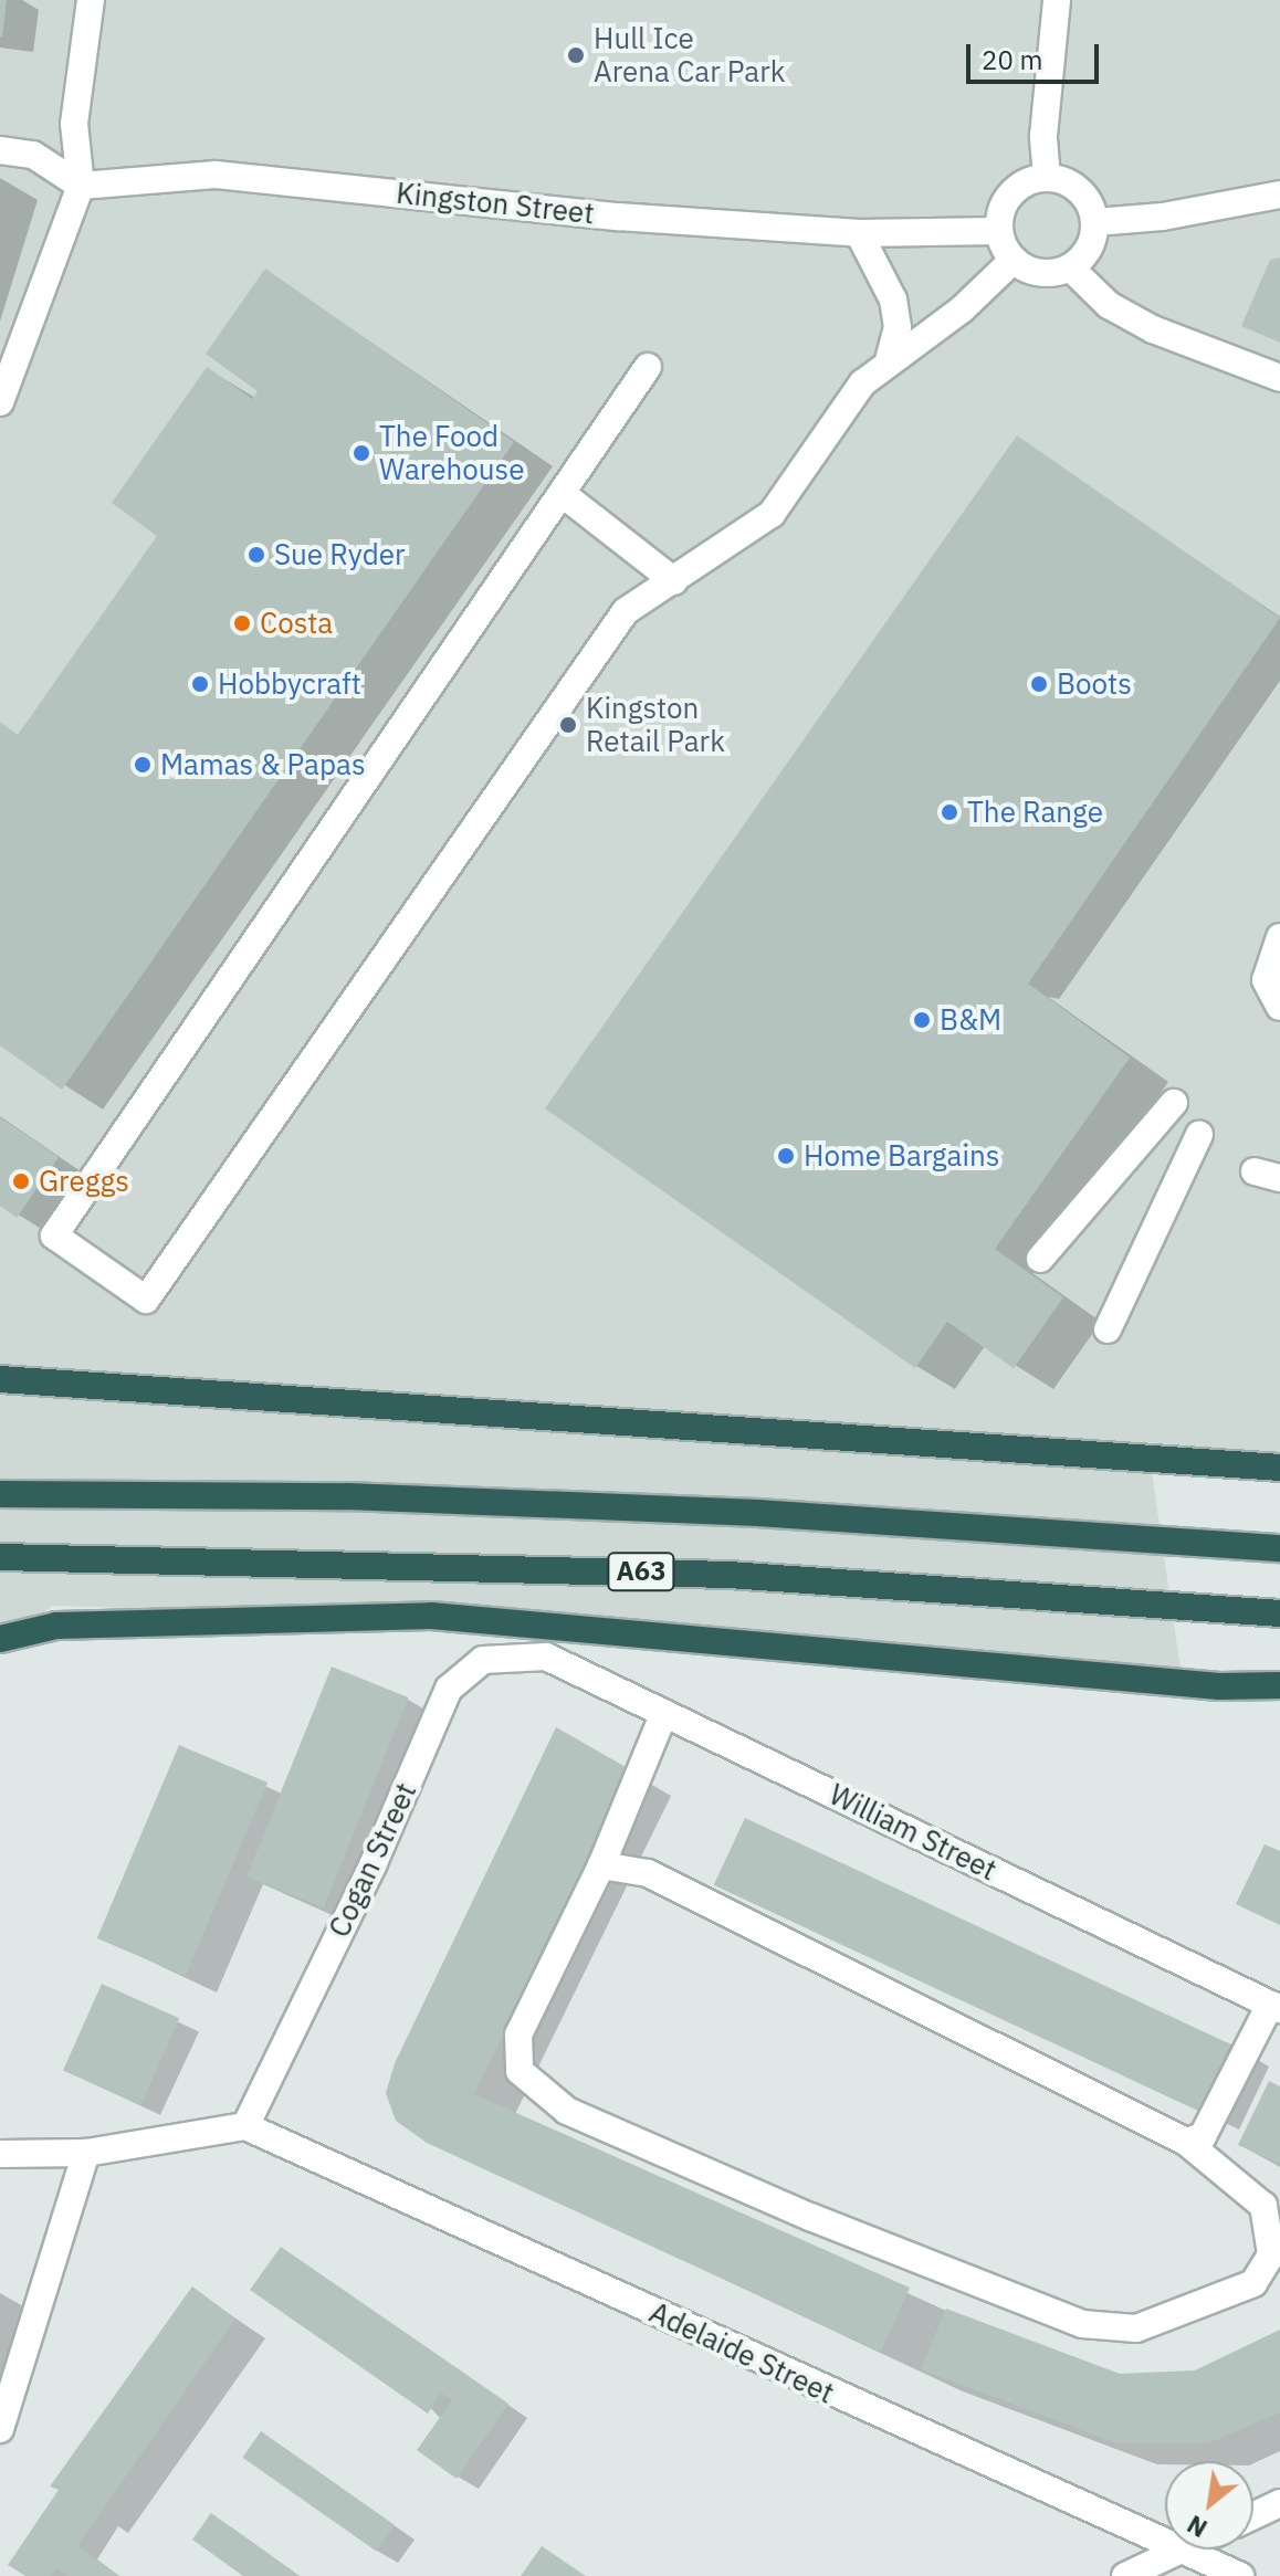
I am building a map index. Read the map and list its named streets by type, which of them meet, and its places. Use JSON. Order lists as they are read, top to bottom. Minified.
{"streets":{"highway":["A63"],"street":["Kingston Street","William Street","Cogan Street","Adelaide Street"]},"crossings":[["William Street","Cogan Street"],["Cogan Street","Adelaide Street"]],"places":["Hull Ice Arena Car Park","The Food Warehouse","Sue Ryder","Costa","Hobbycraft","Boots","Kingston Retail Park","Mamas & Papas","The Range","B&M","Home Bargains","Greggs"],"scale_bar":"20 m","north":"bottom left"}
